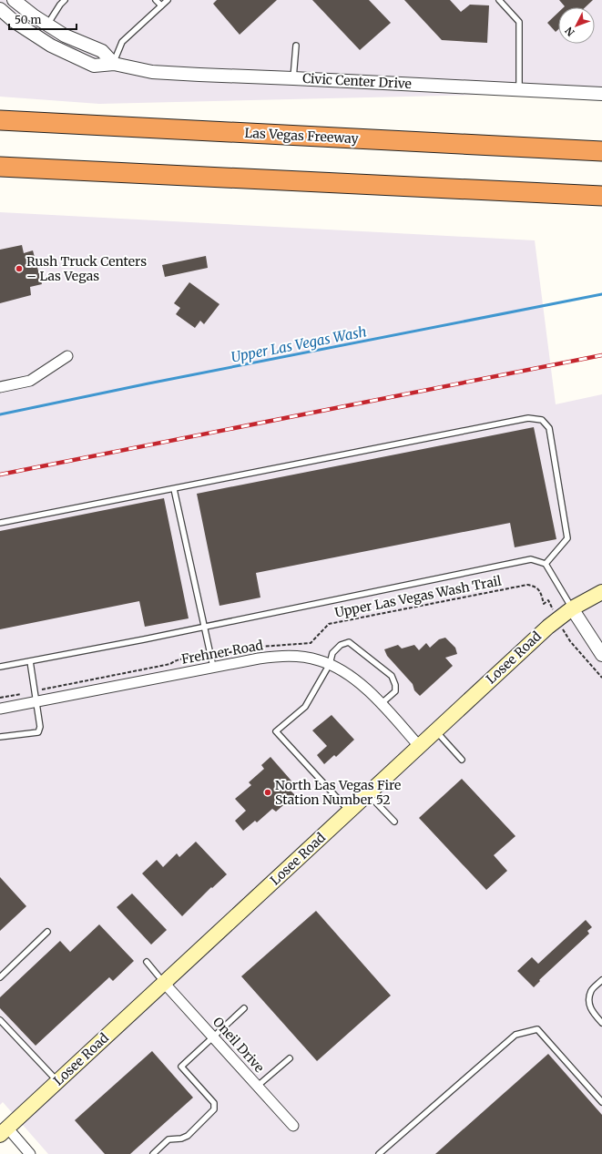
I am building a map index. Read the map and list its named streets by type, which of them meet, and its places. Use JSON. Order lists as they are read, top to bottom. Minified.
{"streets":{"highway":["Las Vegas Freeway"],"main road":["Losee Road"],"street":["Civic Center Drive","Frehner Road","Oneil Drive"],"path":["Upper Las Vegas Wash Trail"]},"crossings":[["Upper Las Vegas Wash Trail","Frehner Road"],["Upper Las Vegas Wash Trail","Losee Road"],["Frehner Road","Losee Road"],["Losee Road","Oneil Drive"]],"water":["Upper Las Vegas Wash"],"places":["Rush Truck Centers – Las Vegas","North Las Vegas Fire Station Number 52"],"scale_bar":"50 m","north":"bottom left"}
